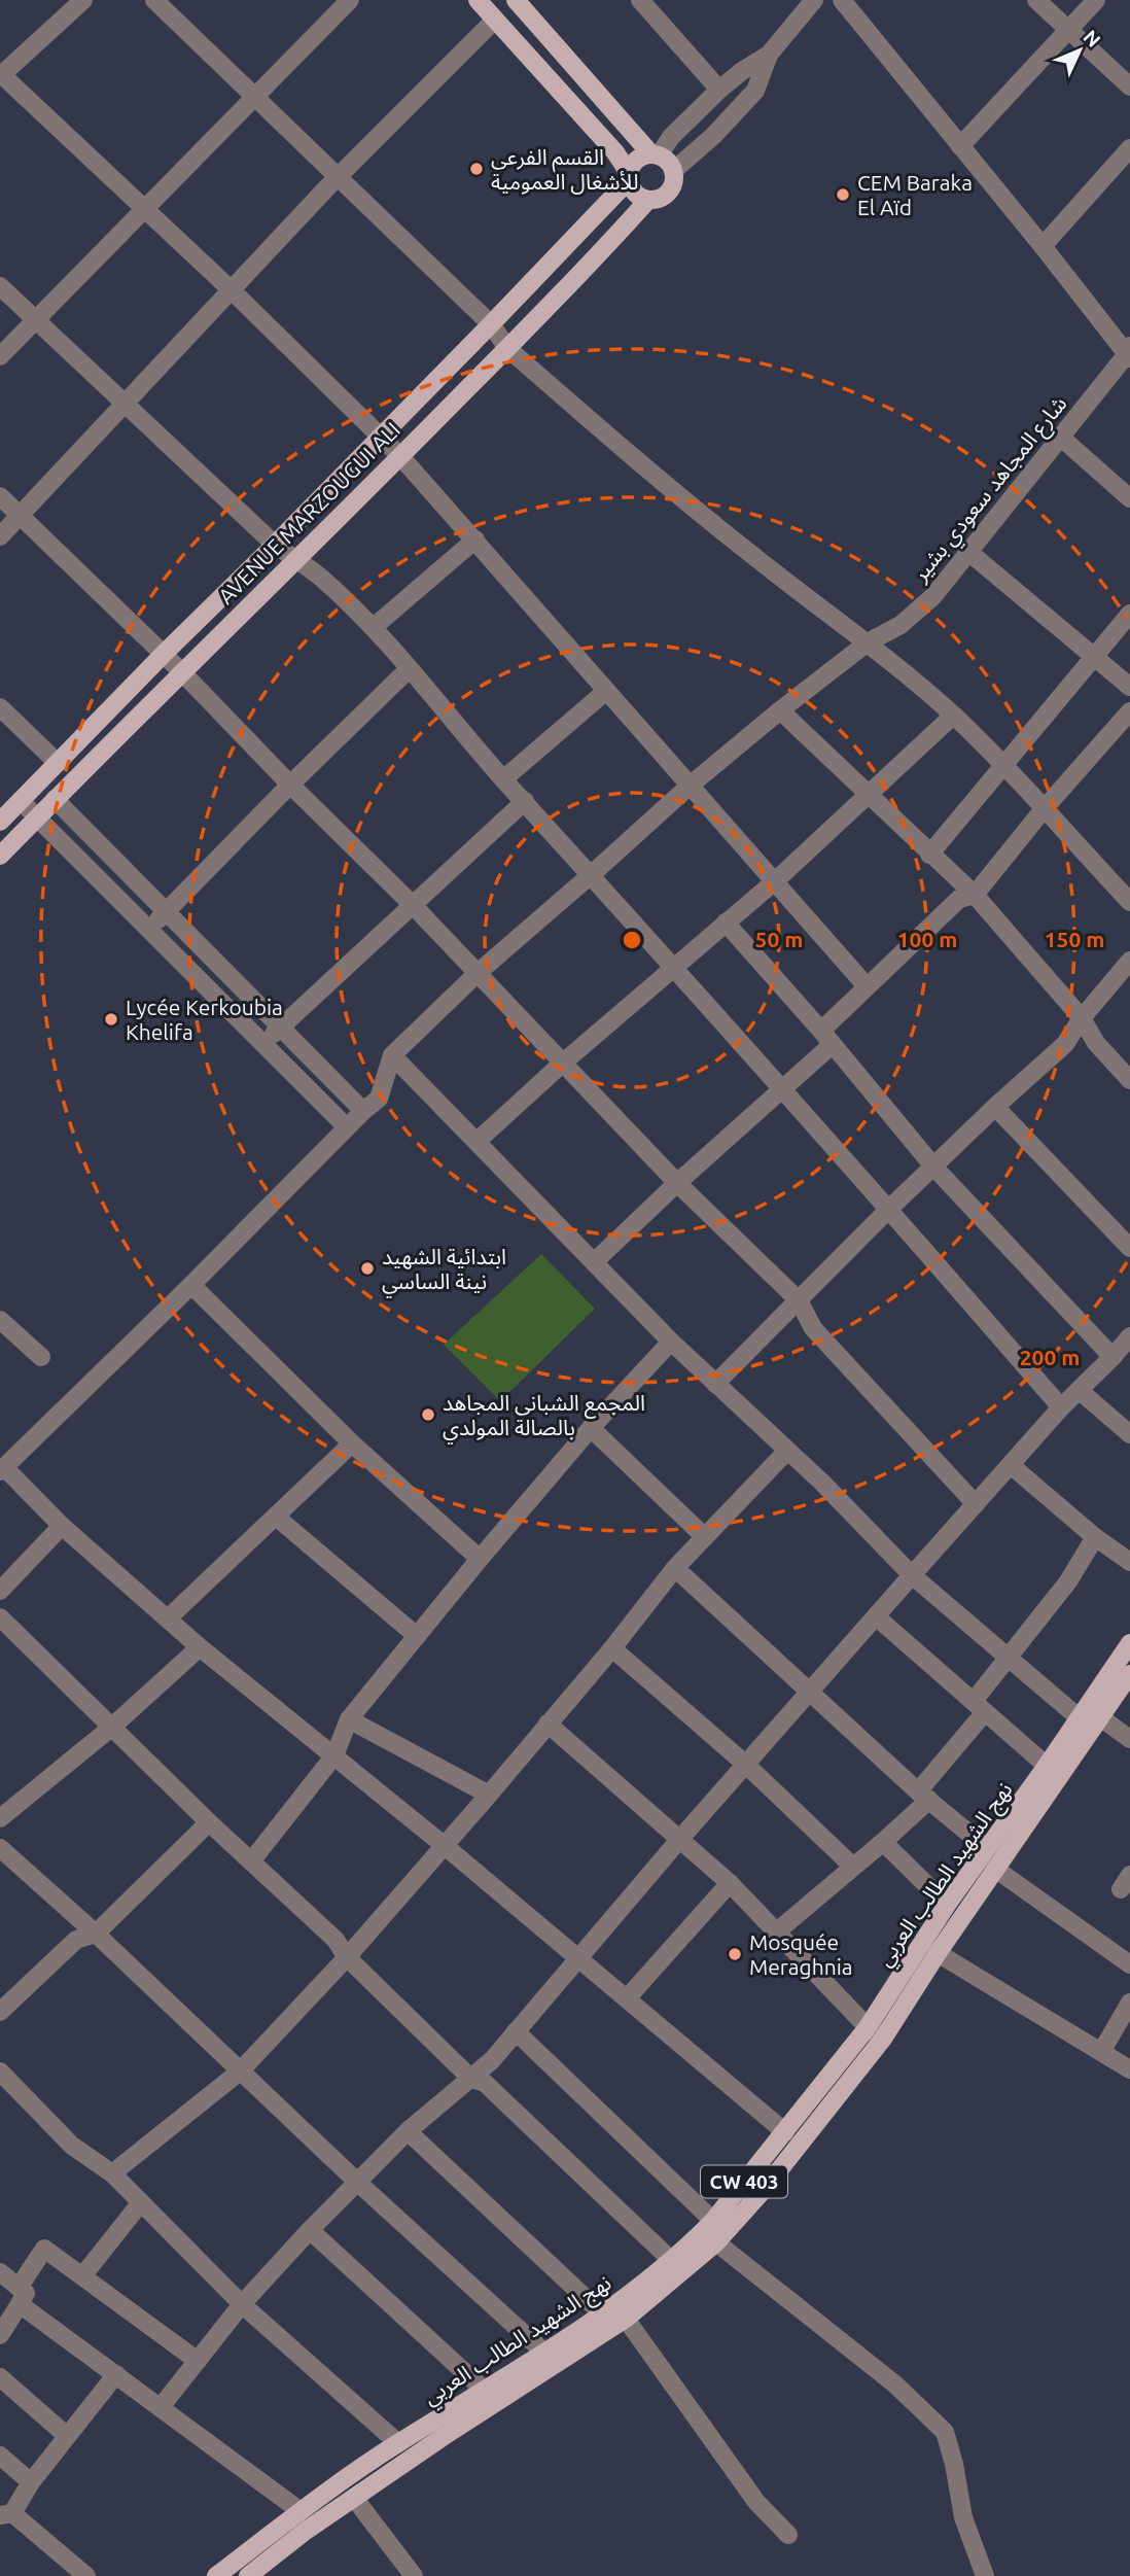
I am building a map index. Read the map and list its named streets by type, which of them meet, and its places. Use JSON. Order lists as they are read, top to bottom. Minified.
{"streets":{"main road":["AVENUE MARZOUGUI ALI","نهج الشهيد الطالب العربي","CW 403"],"street":["شارع المجاهد سعودي بشير"]},"places":["القسم الفرعي للأشغال العمومية","CEM Baraka El Aïd","Lycée Kerkoubia Khelifa","ابتدائية الشهيد نينة الساسي","المجمع الشباني المجاهد بالصالة المولدي","Mosquée Meraghnia"],"north":"top right","rings":["50 m","100 m","150 m","200 m"]}
